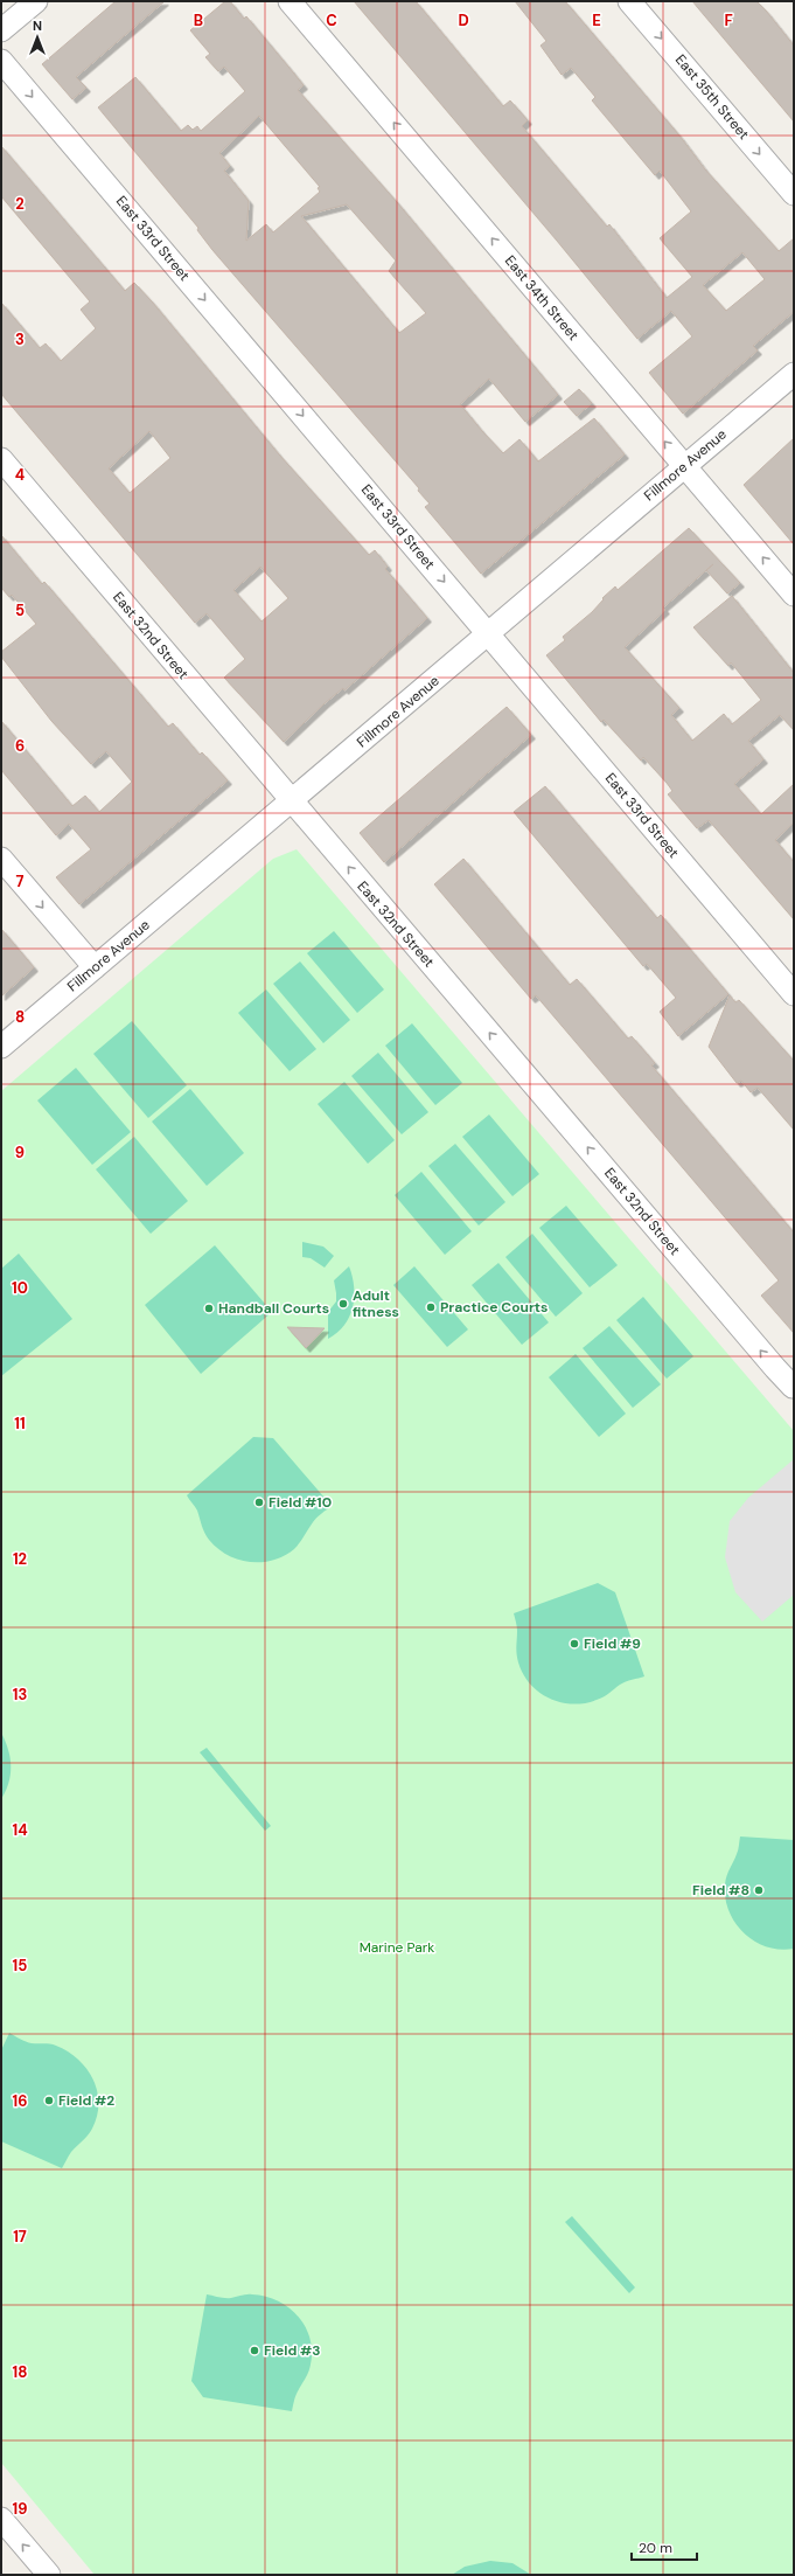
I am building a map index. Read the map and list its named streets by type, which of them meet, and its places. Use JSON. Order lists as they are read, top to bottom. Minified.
{"streets":{"street":["East 35th Street","East 33rd Street","East 34th Street","Fillmore Avenue","East 32nd Street"]},"crossings":[["East 33rd Street","Fillmore Avenue"],["East 34th Street","Fillmore Avenue"],["Fillmore Avenue","East 32nd Street"]],"one_way":["East 35th Street","East 33rd Street","East 34th Street","East 32nd Street"],"parks":["Marine Park"],"places":["Adult fitness","Practice Courts","Handball Courts","Field #10","Field #9","Field #8","Field #2","Field #3"],"scale_bar":"20 m","north":"top","grid":{"columns":["B","C","D","E","F"],"rows":["2","3","4","5","6","7","8","9","10","11","12","13","14","15","16","17","18","19"]}}
